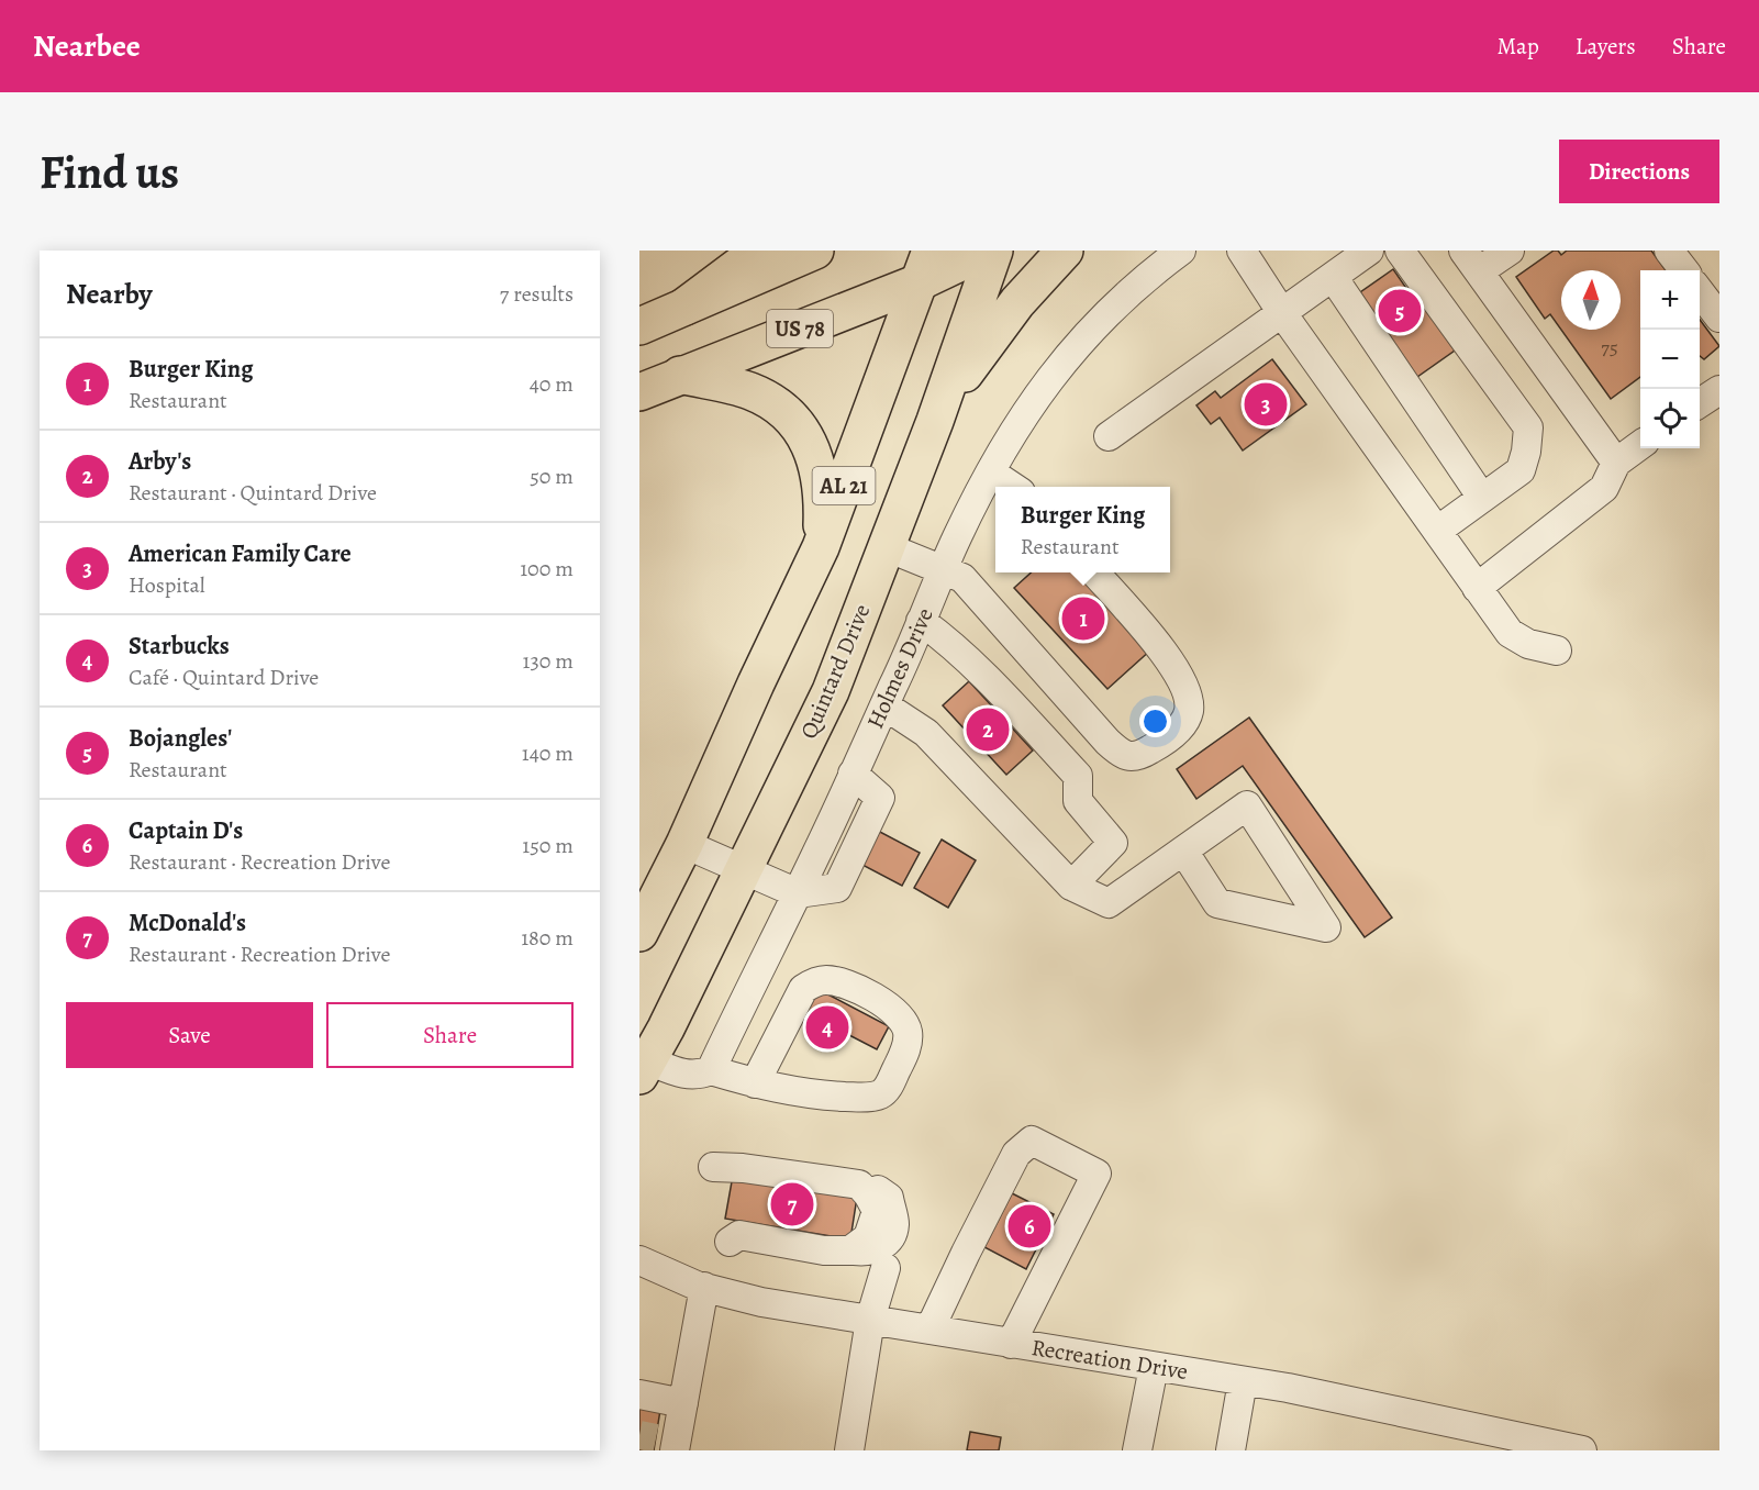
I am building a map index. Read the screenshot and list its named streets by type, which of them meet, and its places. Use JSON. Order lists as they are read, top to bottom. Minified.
{"streets":{"main road":["US 78","AL 21","Quintard Drive"],"street":["Holmes Drive","Recreation Drive"]},"crossings":[["US 78","AL 21"]],"house_numbers":["75"],"north":"top","page":{"header":"Nearbee","nav":["Map","Layers","Share"],"buttons":["Directions",["Save","Share"]],"title":"Find us","heading":["Nearby","7 results"],"map_buttons":["+","−"],"pins":["5","3","1","2","4","7","6"],"list":[{"mark":"1","name":"Burger King","note":"Restaurant","value":"40 m"},{"mark":"2","name":"Arby's","note":"Restaurant · Quintard Drive","value":"50 m"},{"mark":"3","name":"American Family Care","note":"Hospital","value":"100 m"},{"mark":"4","name":"Starbucks","note":"Café · Quintard Drive","value":"130 m"},{"mark":"5","name":"Bojangles'","note":"Restaurant","value":"140 m"},{"mark":"6","name":"Captain D's","note":"Restaurant · Recreation Drive","value":"150 m"},{"mark":"7","name":"McDonald's","note":"Restaurant · Recreation Drive","value":"180 m"}],"popup":["Burger King","Restaurant"]}}
